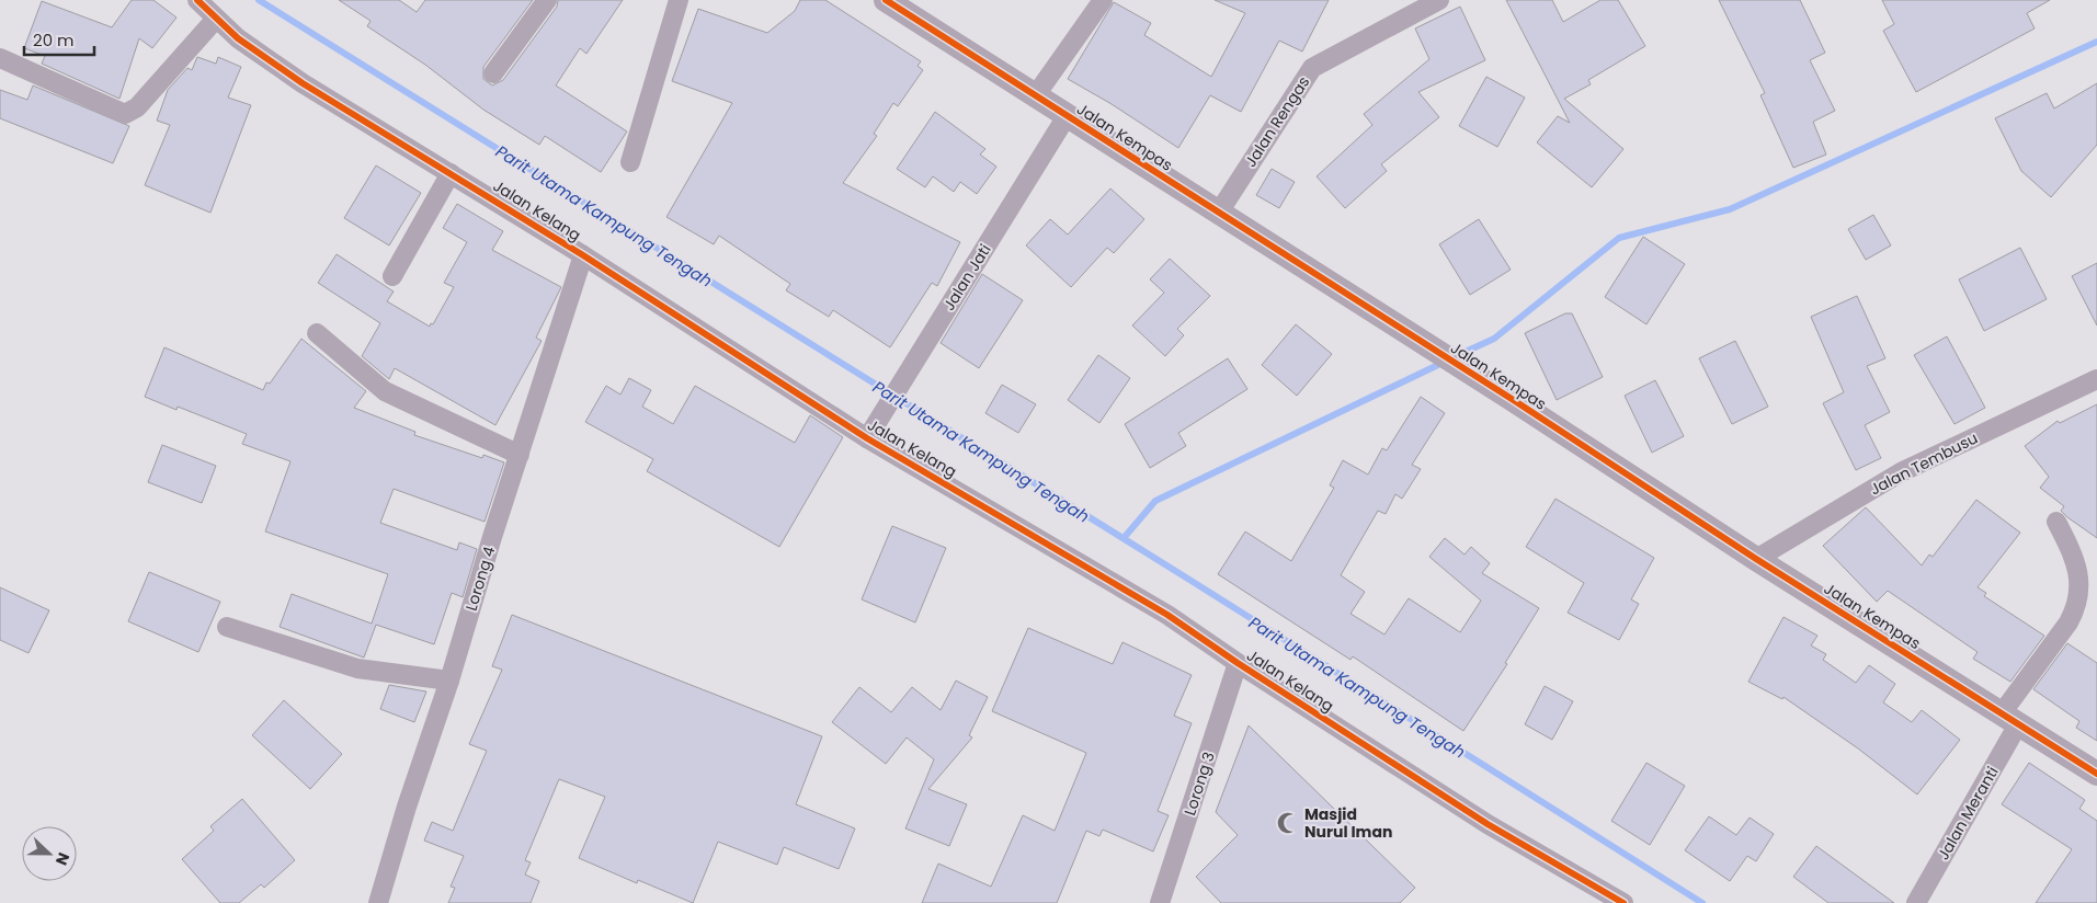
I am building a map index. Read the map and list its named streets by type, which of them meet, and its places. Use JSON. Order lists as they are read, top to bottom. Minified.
{"streets":{"street":["Jalan Rengas","Jalan Kempas","Jalan Kelang","Jalan Jati","Jalan Tembusu","Lorong 4","Lorong 3","Jalan Meranti"]},"crossings":[["Jalan Rengas","Jalan Kempas"],["Jalan Kempas","Jalan Jati"],["Jalan Kempas","Jalan Tembusu"],["Jalan Kempas","Jalan Meranti"],["Jalan Kelang","Jalan Jati"],["Jalan Kelang","Lorong 4"],["Jalan Kelang","Lorong 3"]],"water":["Parit Utama Kampung Tengah"],"places":{"mosque":["Masjid Nurul Iman"]},"scale_bar":"20 m","north":"right"}
